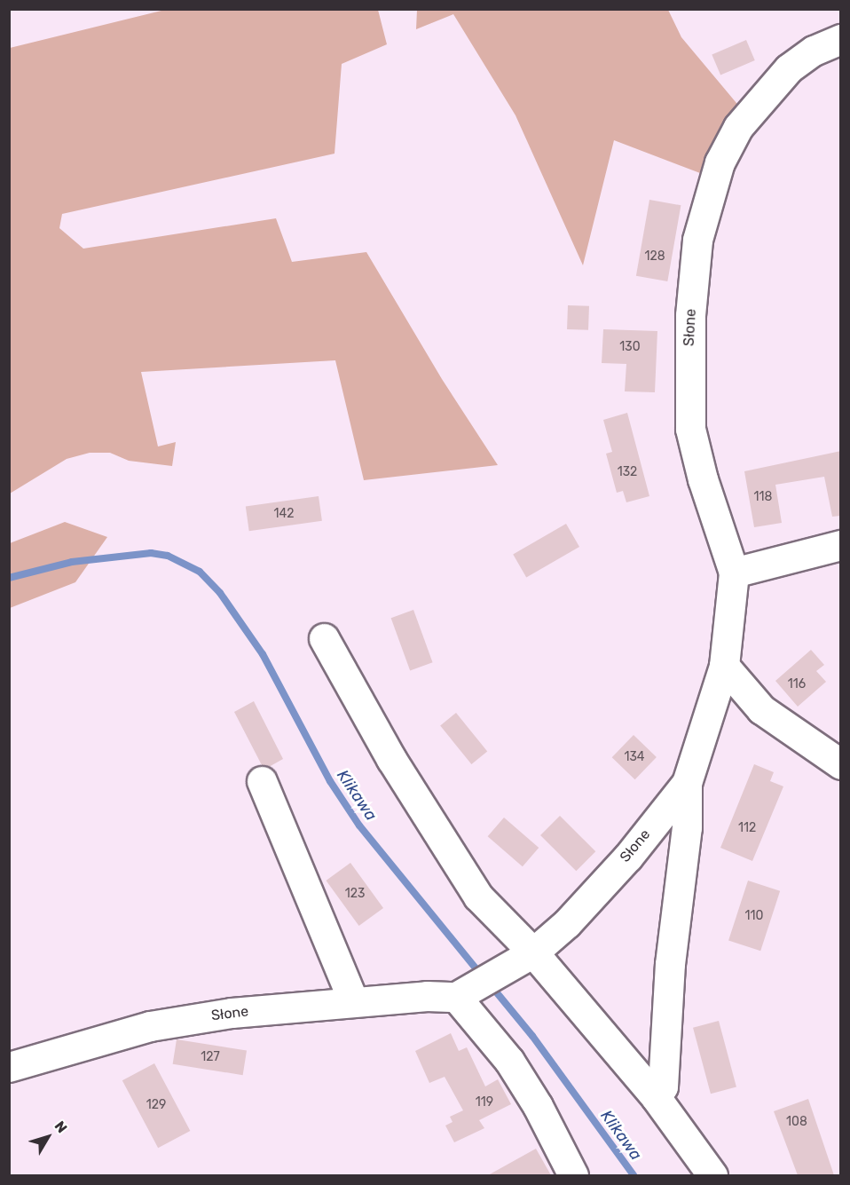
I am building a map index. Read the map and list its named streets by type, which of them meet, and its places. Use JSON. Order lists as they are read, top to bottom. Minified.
{"streets":{"street":["Słone"]},"water":["Klikawa"],"house_numbers":["128","130","132","118","142","116","134","112","123","110","127","119","129","108"],"north":"top right"}
